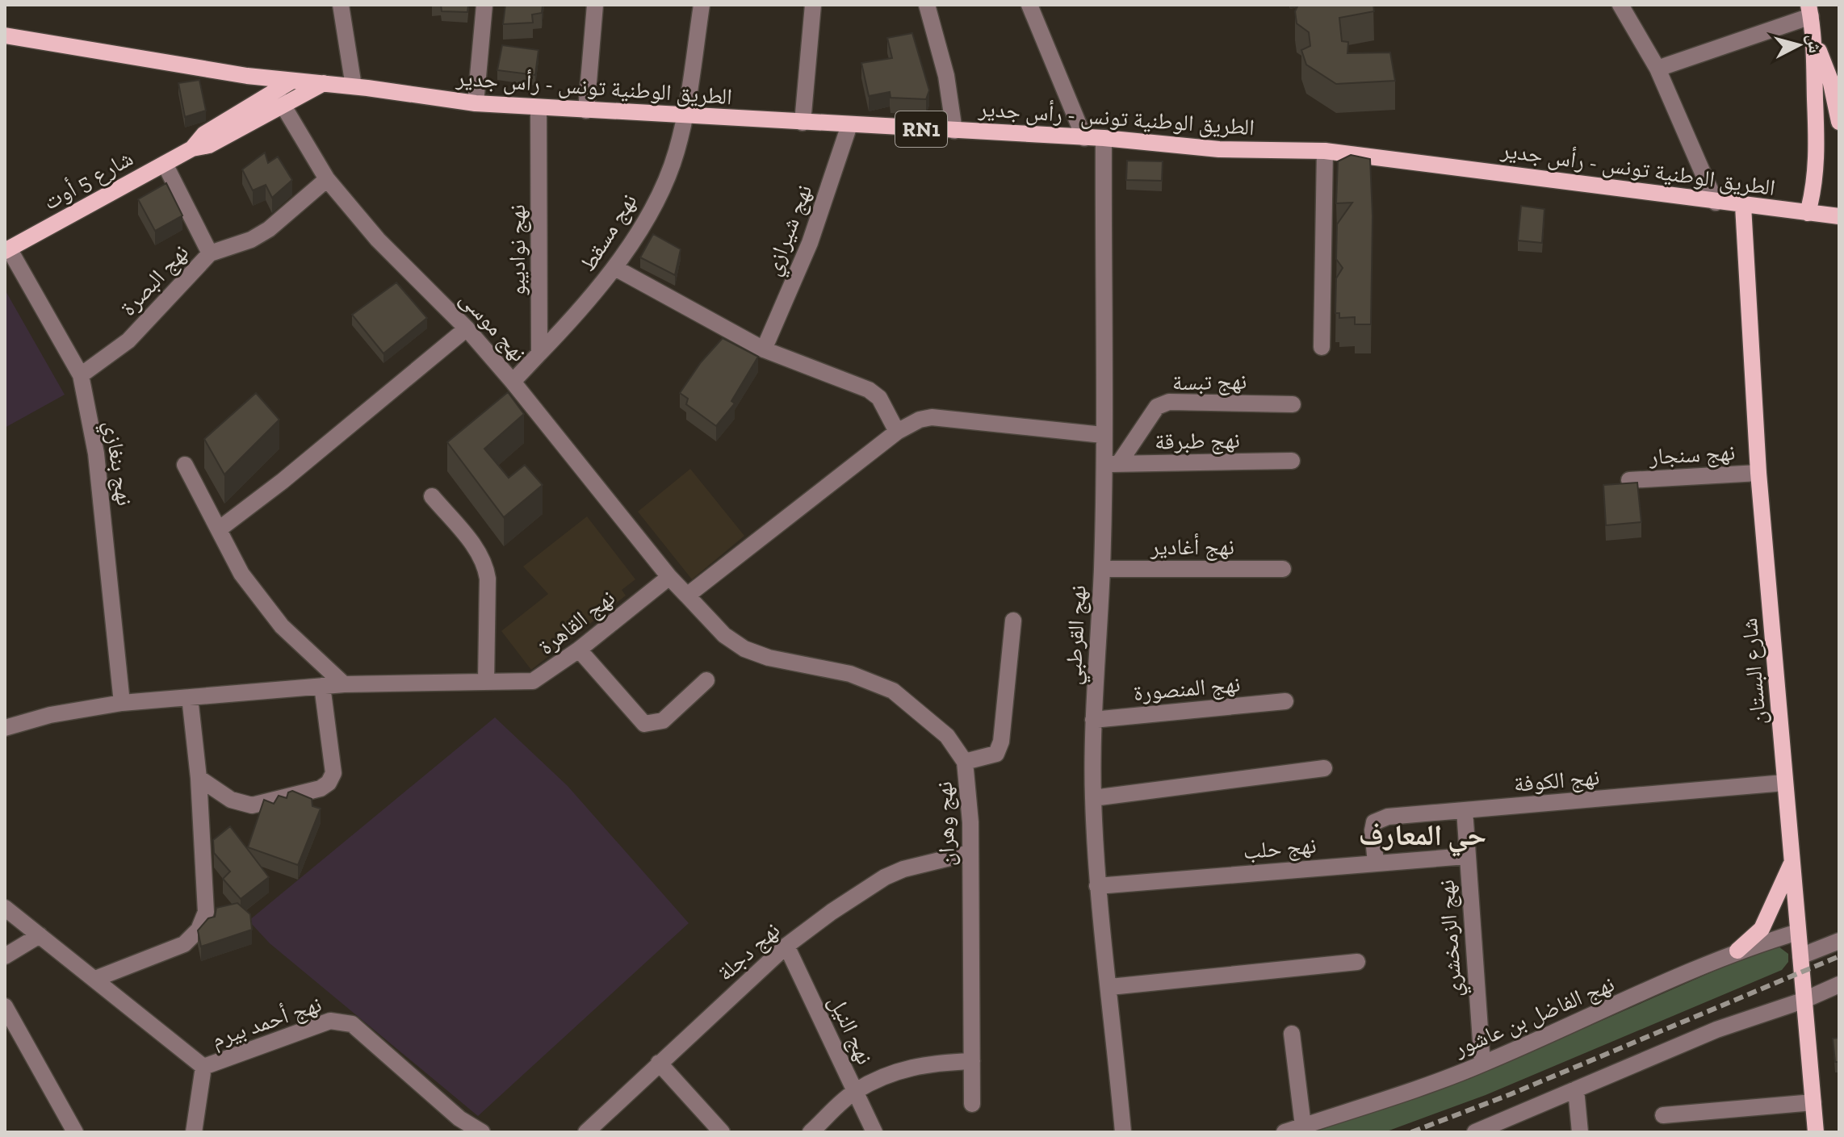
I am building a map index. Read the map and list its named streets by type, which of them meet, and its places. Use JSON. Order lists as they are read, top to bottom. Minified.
{"streets":{"main road":["الطريق الوطنية تونس - رأس جدير","RN1","شارع 5 أوت","شارع البستان"],"street":["نهج شيرازي","نهج مسقط","نهج نواديبو","نهج البصرة","نهج موسى","نهج تبسة","نهج طبرقة","نهج سنجار","نهج بنغازي","نهج أغادير","نهج القاهرة","نهج القرطبي","نهج المنصورة","نهج الكوفة","نهج وهران","نهج حلب","نهج الزمخشري","نهج دجلة","نهج الفاضل بن عاشور","نهج أحمد بيرم","نهج النيل"]},"crossings":[["الطريق الوطنية تونس - رأس جدير","شارع 5 أوت"],["الطريق الوطنية تونس - رأس جدير","نهج شيرازي"],["الطريق الوطنية تونس - رأس جدير","نهج مسقط"],["الطريق الوطنية تونس - رأس جدير","نهج نواديبو"],["الطريق الوطنية تونس - رأس جدير","نهج موسى"],["الطريق الوطنية تونس - رأس جدير","نهج القرطبي"],["الطريق الوطنية تونس - رأس جدير","شارع البستان"],["شارع 5 أوت","نهج موسى"],["شارع 5 أوت","نهج بنغازي"],["نهج مسقط","نهج نواديبو"],["نهج البصرة","نهج موسى"],["نهج البصرة","نهج بنغازي"],["نهج موسى","نهج القاهرة"],["نهج تبسة","نهج طبرقة"],["نهج تبسة","نهج القرطبي"],["نهج طبرقة","نهج القرطبي"],["نهج سنجار","شارع البستان"],["نهج بنغازي","نهج القاهرة"],["نهج أغادير","نهج القرطبي"],["نهج القرطبي","نهج المنصورة"],["نهج القرطبي","نهج حلب"],["شارع البستان","نهج الكوفة"],["شارع البستان","نهج الفاضل بن عاشور"],["نهج الكوفة","نهج حلب"],["نهج الكوفة","نهج الزمخشري"],["نهج وهران","نهج دجلة"],["نهج حلب","نهج الزمخشري"],["نهج الزمخشري","نهج الفاضل بن عاشور"],["نهج دجلة","نهج النيل"]],"districts":["حي المعارف"],"north":"right"}
